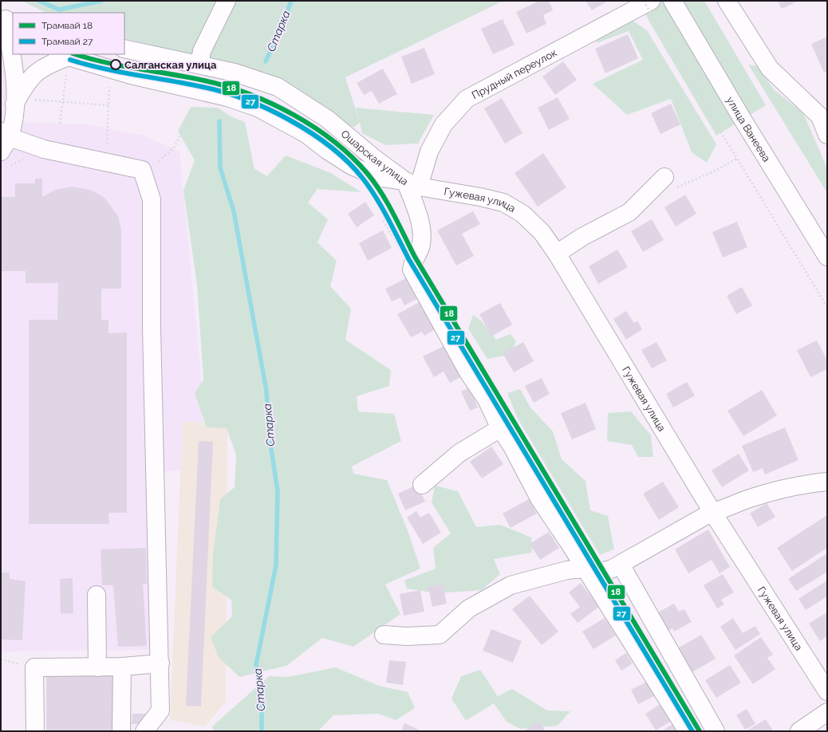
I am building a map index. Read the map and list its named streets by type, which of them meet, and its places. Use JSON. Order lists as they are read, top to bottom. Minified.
{"streets":{"street":["Прудный переулок","улица Ванеева","Ошарская улица","Гужевая улица"]},"crossings":[["Прудный переулок","Ошарская улица"],["Прудный переулок","Гужевая улица"],["Ошарская улица","Гужевая улица"]],"water":["Старка"],"places":["Салганская улица"],"lines":["tram line 18","tram line 27"],"legend":["Трамвай 18","Трамвай 27"]}
